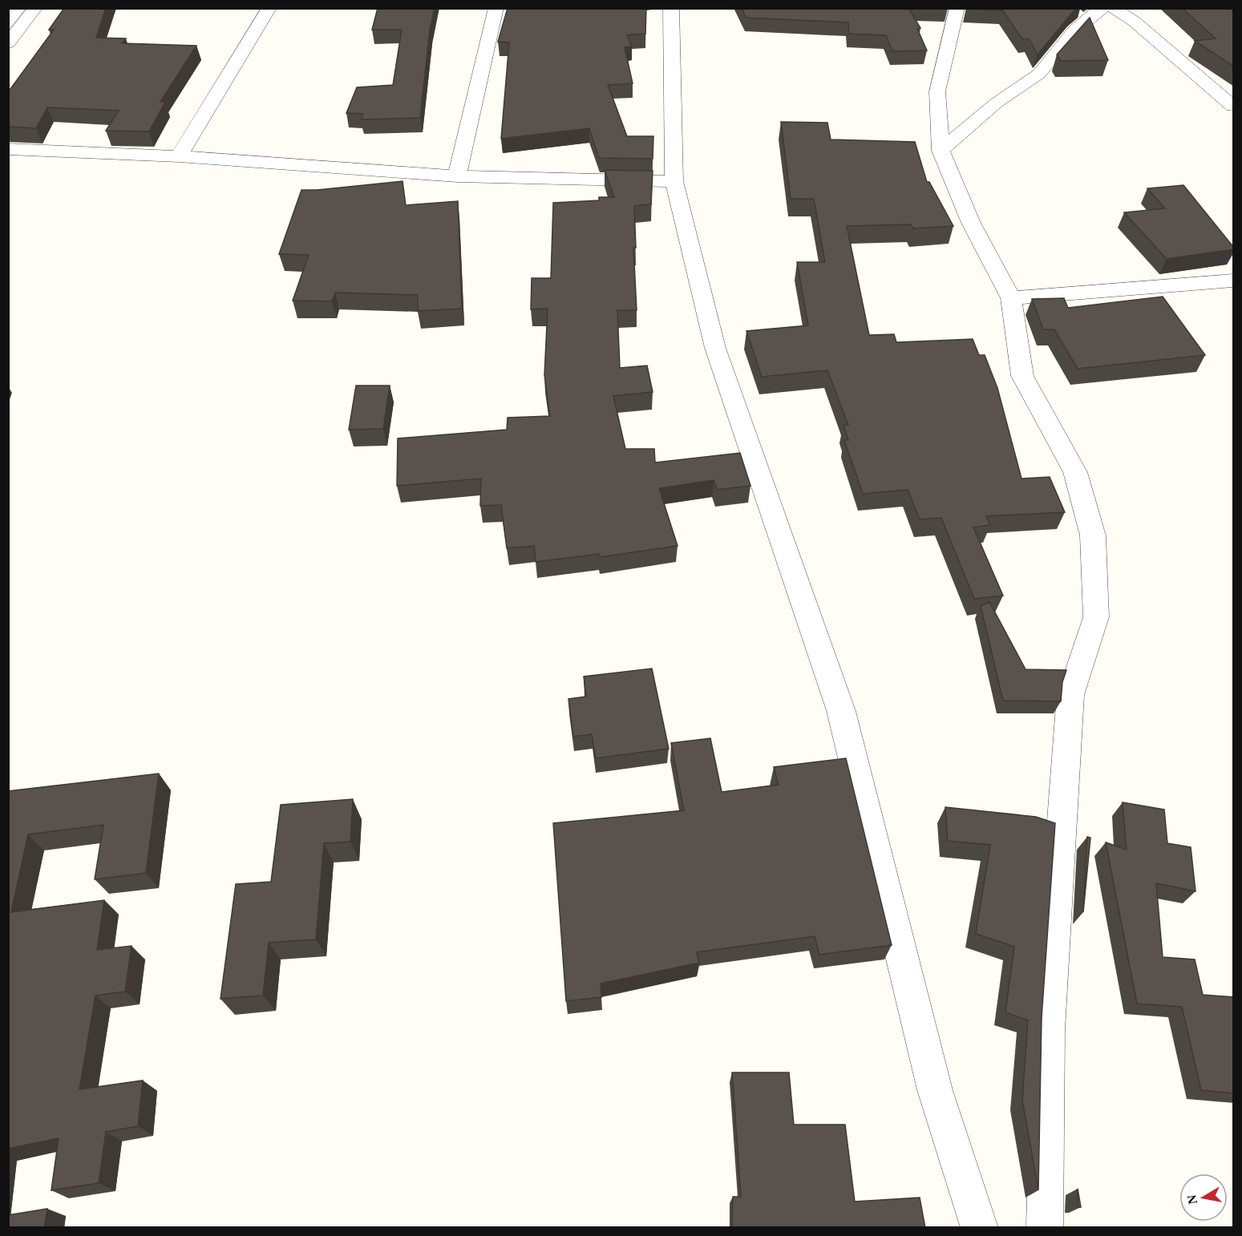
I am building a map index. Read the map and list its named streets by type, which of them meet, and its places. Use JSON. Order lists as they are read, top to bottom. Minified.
{"north":"left"}
